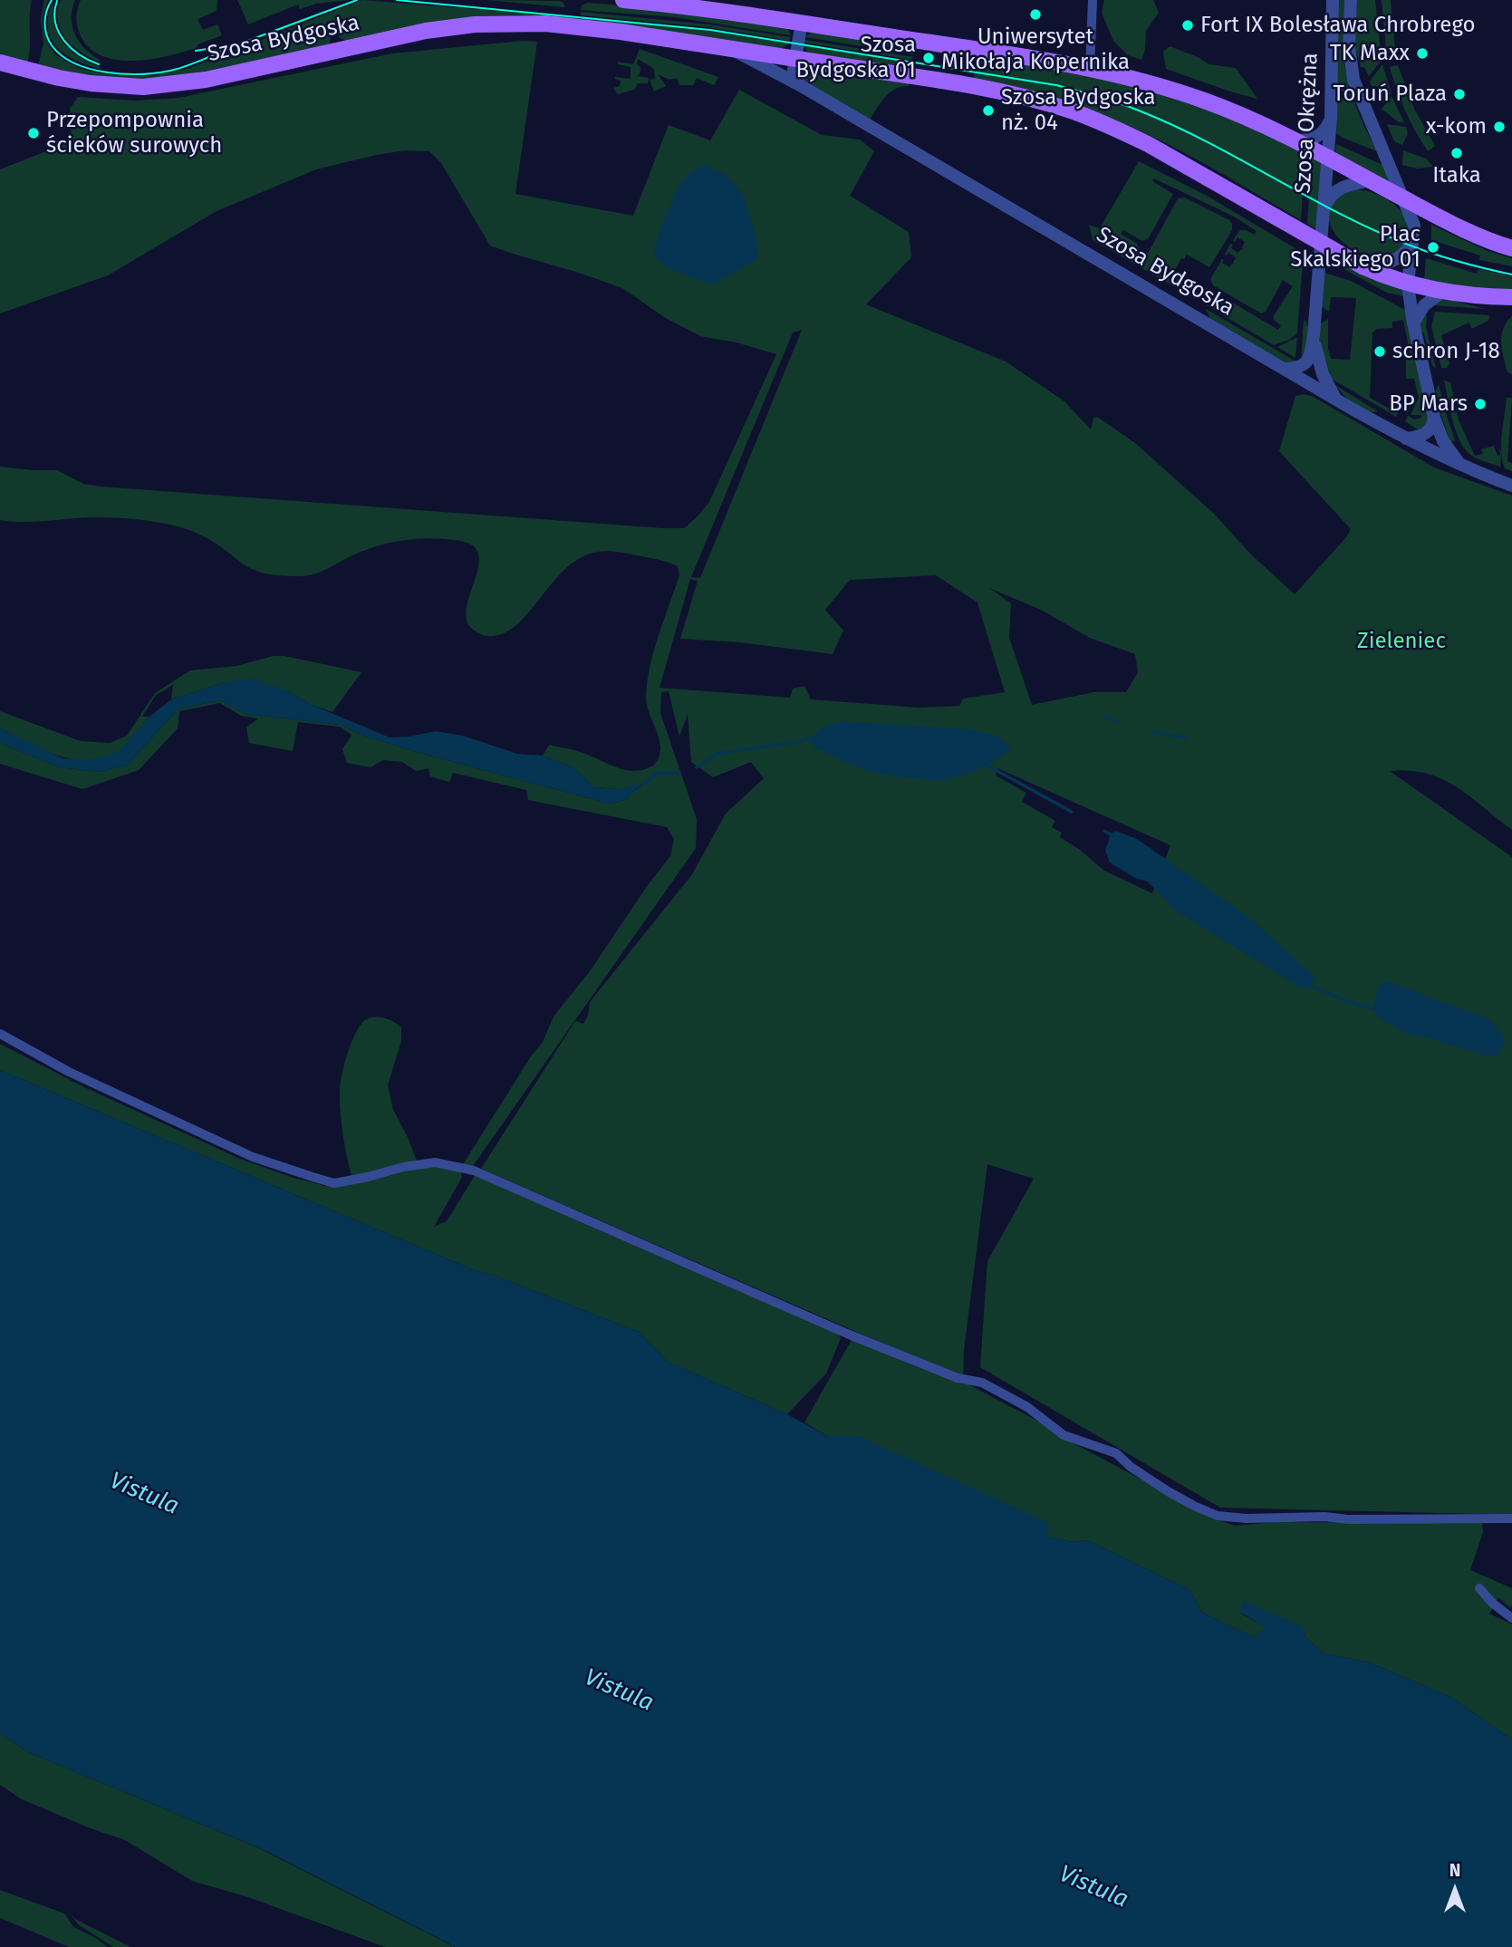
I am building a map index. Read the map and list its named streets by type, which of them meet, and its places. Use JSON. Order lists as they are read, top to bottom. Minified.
{"streets":{"main road":["Szosa Bydgoska"],"street":["Szosa Okrężna"]},"crossings":[["Szosa Bydgoska","Szosa Okrężna"]],"water":["Vistula"],"parks":["Zieleniec"],"places":["Uniwersytet Mikołaja Kopernika","Fort IX Bolesława Chrobrego","TK Maxx","Szosa Bydgoska 01","Toruń Plaza","Szosa Bydgoska nż. 04","x-kom","Przepompownia ścieków surowych","Itaka","Plac Skalskiego 01","schron J-18","BP Mars"],"north":"top"}
